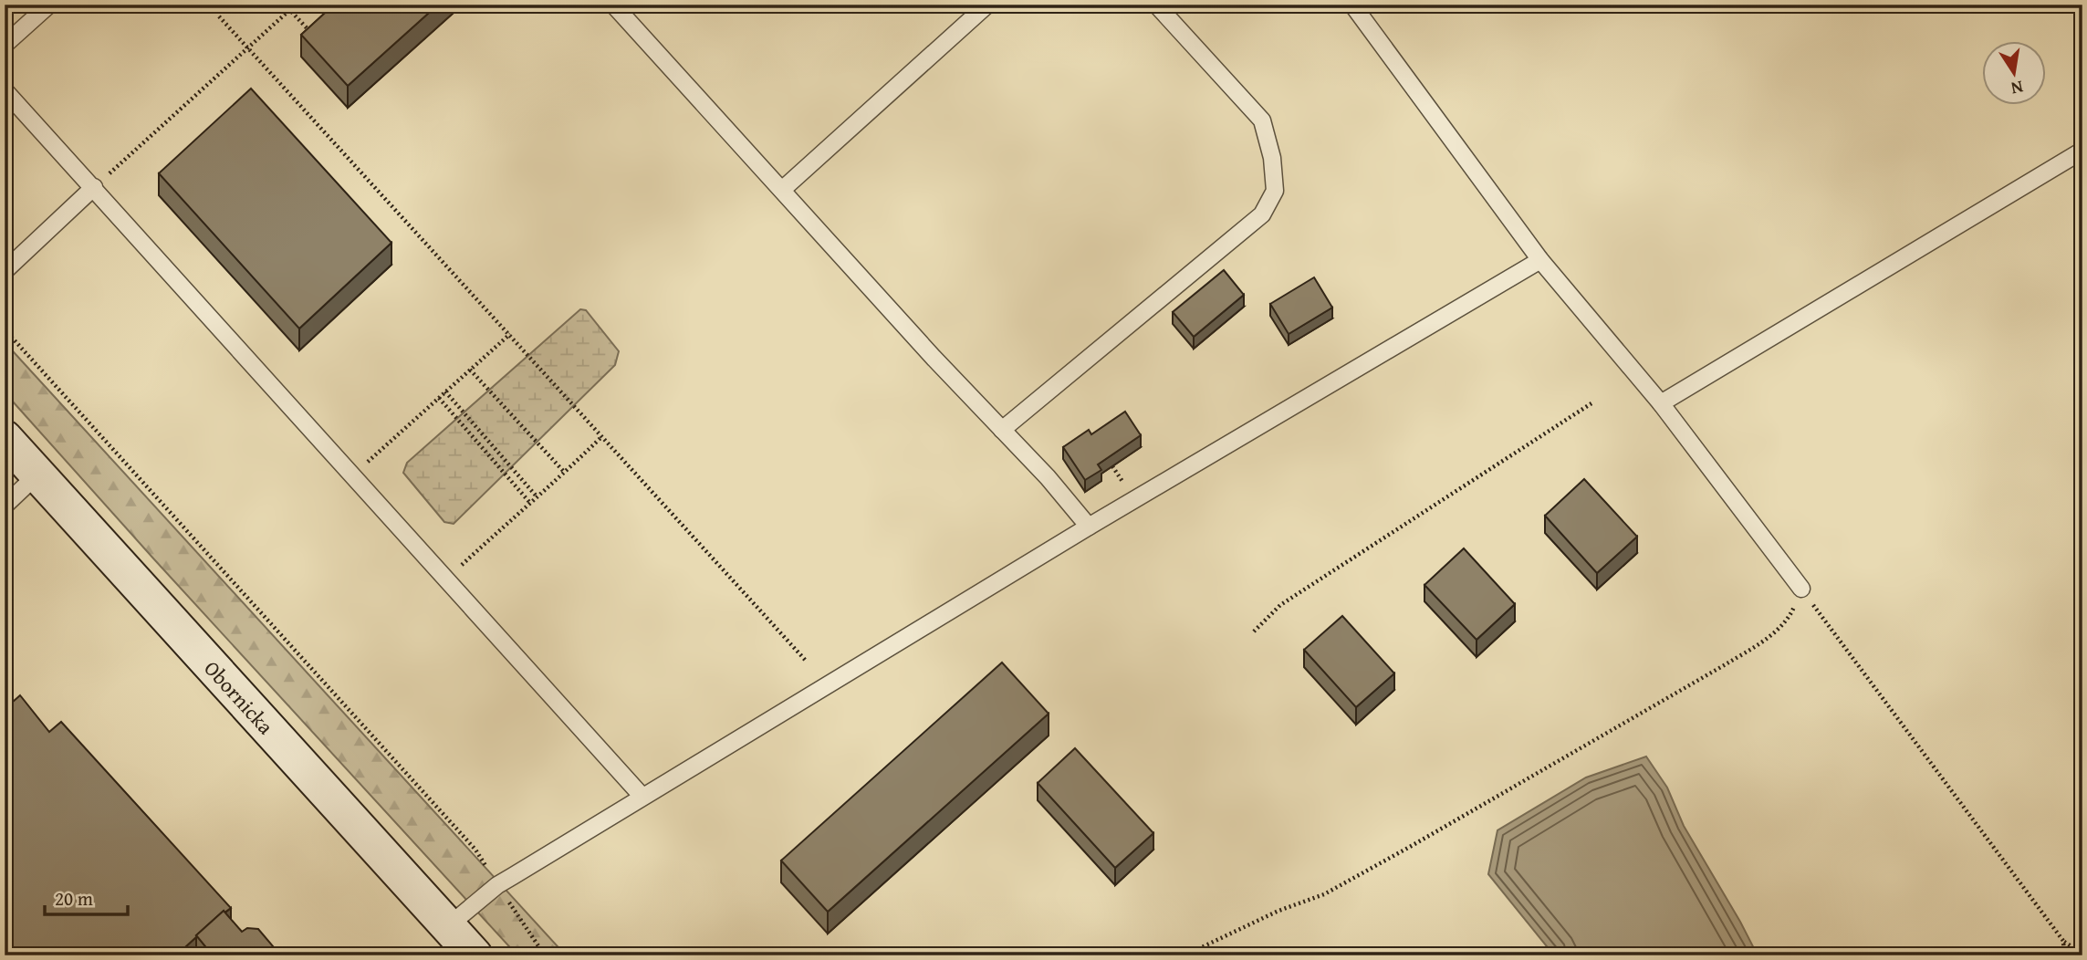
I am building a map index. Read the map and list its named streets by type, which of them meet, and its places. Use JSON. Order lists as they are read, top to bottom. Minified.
{"streets":{"main road":["Obornicka"]},"scale_bar":"20 m","north":"bottom"}
